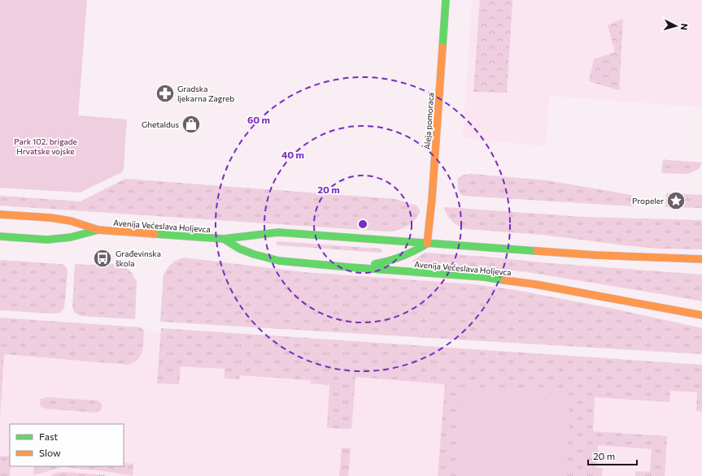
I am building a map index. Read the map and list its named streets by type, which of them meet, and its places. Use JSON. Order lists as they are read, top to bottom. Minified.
{"streets":{"street":["Aleja pomoraca","Avenija Većeslava Holjevca"]},"crossings":[["Aleja pomoraca","Avenija Većeslava Holjevca"]],"parks":["Park 102. brigade Hrvatske vojske"],"places":{"pharmacy":["Gradska ljekarna Zagreb"],"shop":["Ghetaldus"],"place":["Propeler"],"bus stop":["Građevinska škola"]},"legend":["Fast","Slow"],"scale_bar":"20 m","north":"right","rings":["60 m","40 m","20 m"]}
